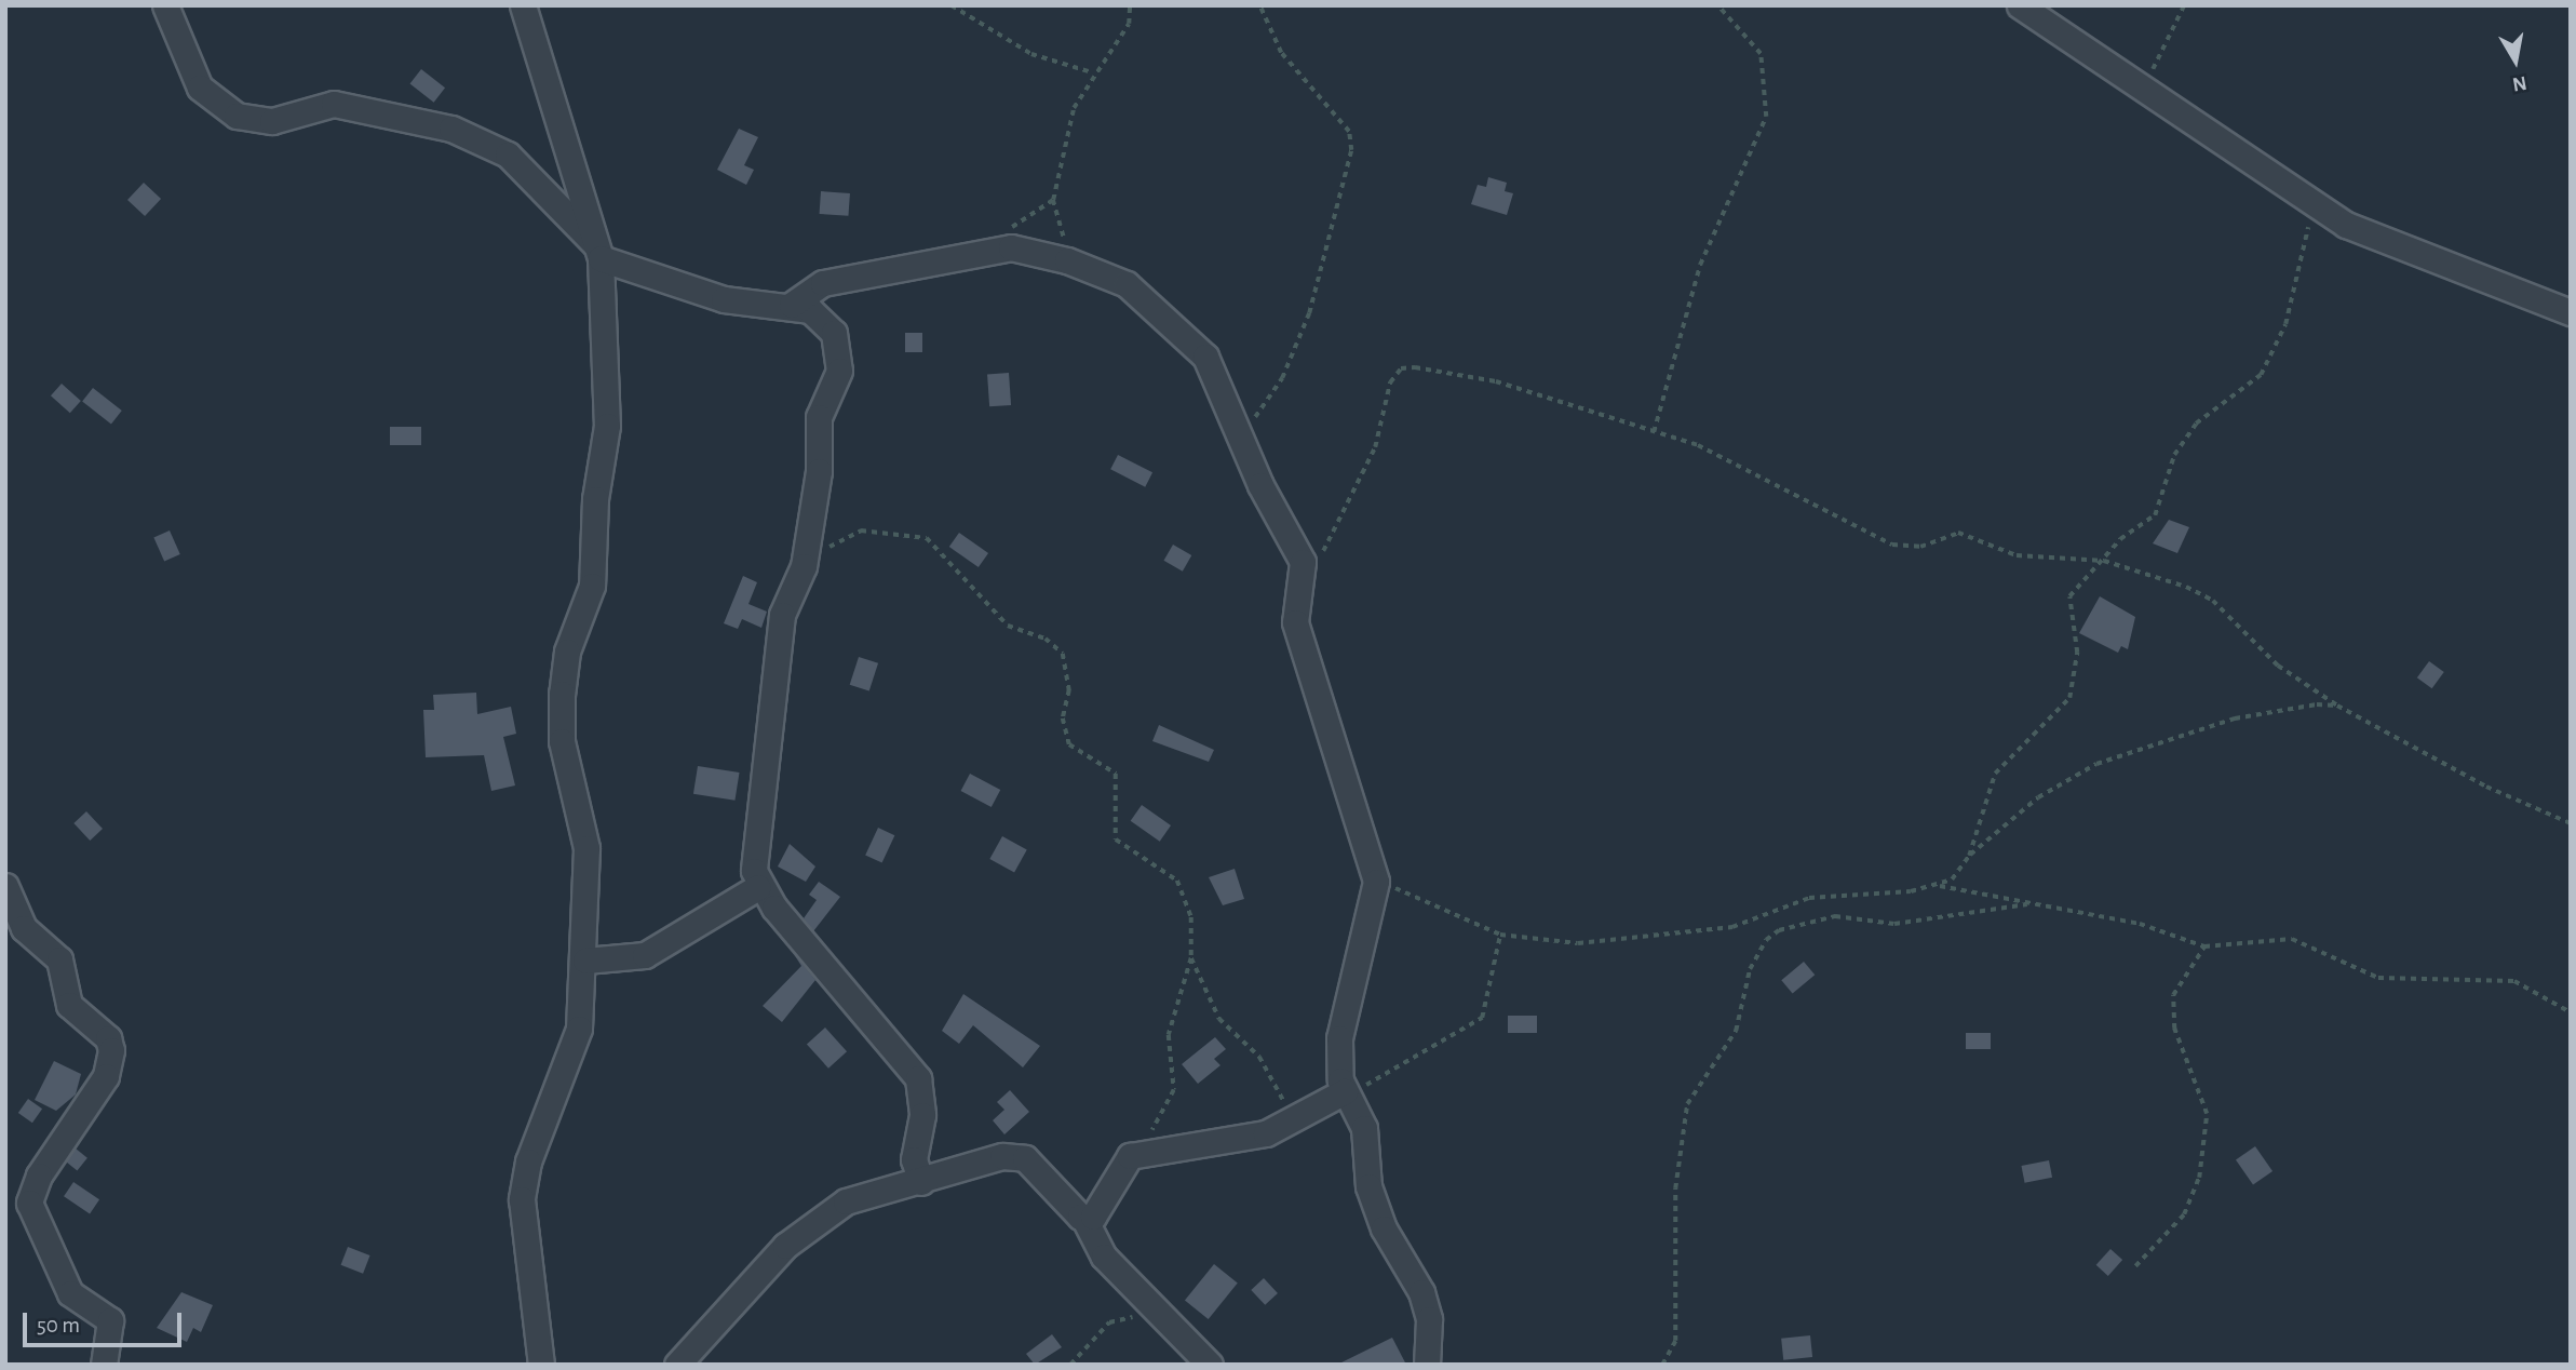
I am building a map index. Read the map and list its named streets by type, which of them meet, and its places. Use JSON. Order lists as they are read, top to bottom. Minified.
{"scale_bar":"50 m","north":"bottom"}
